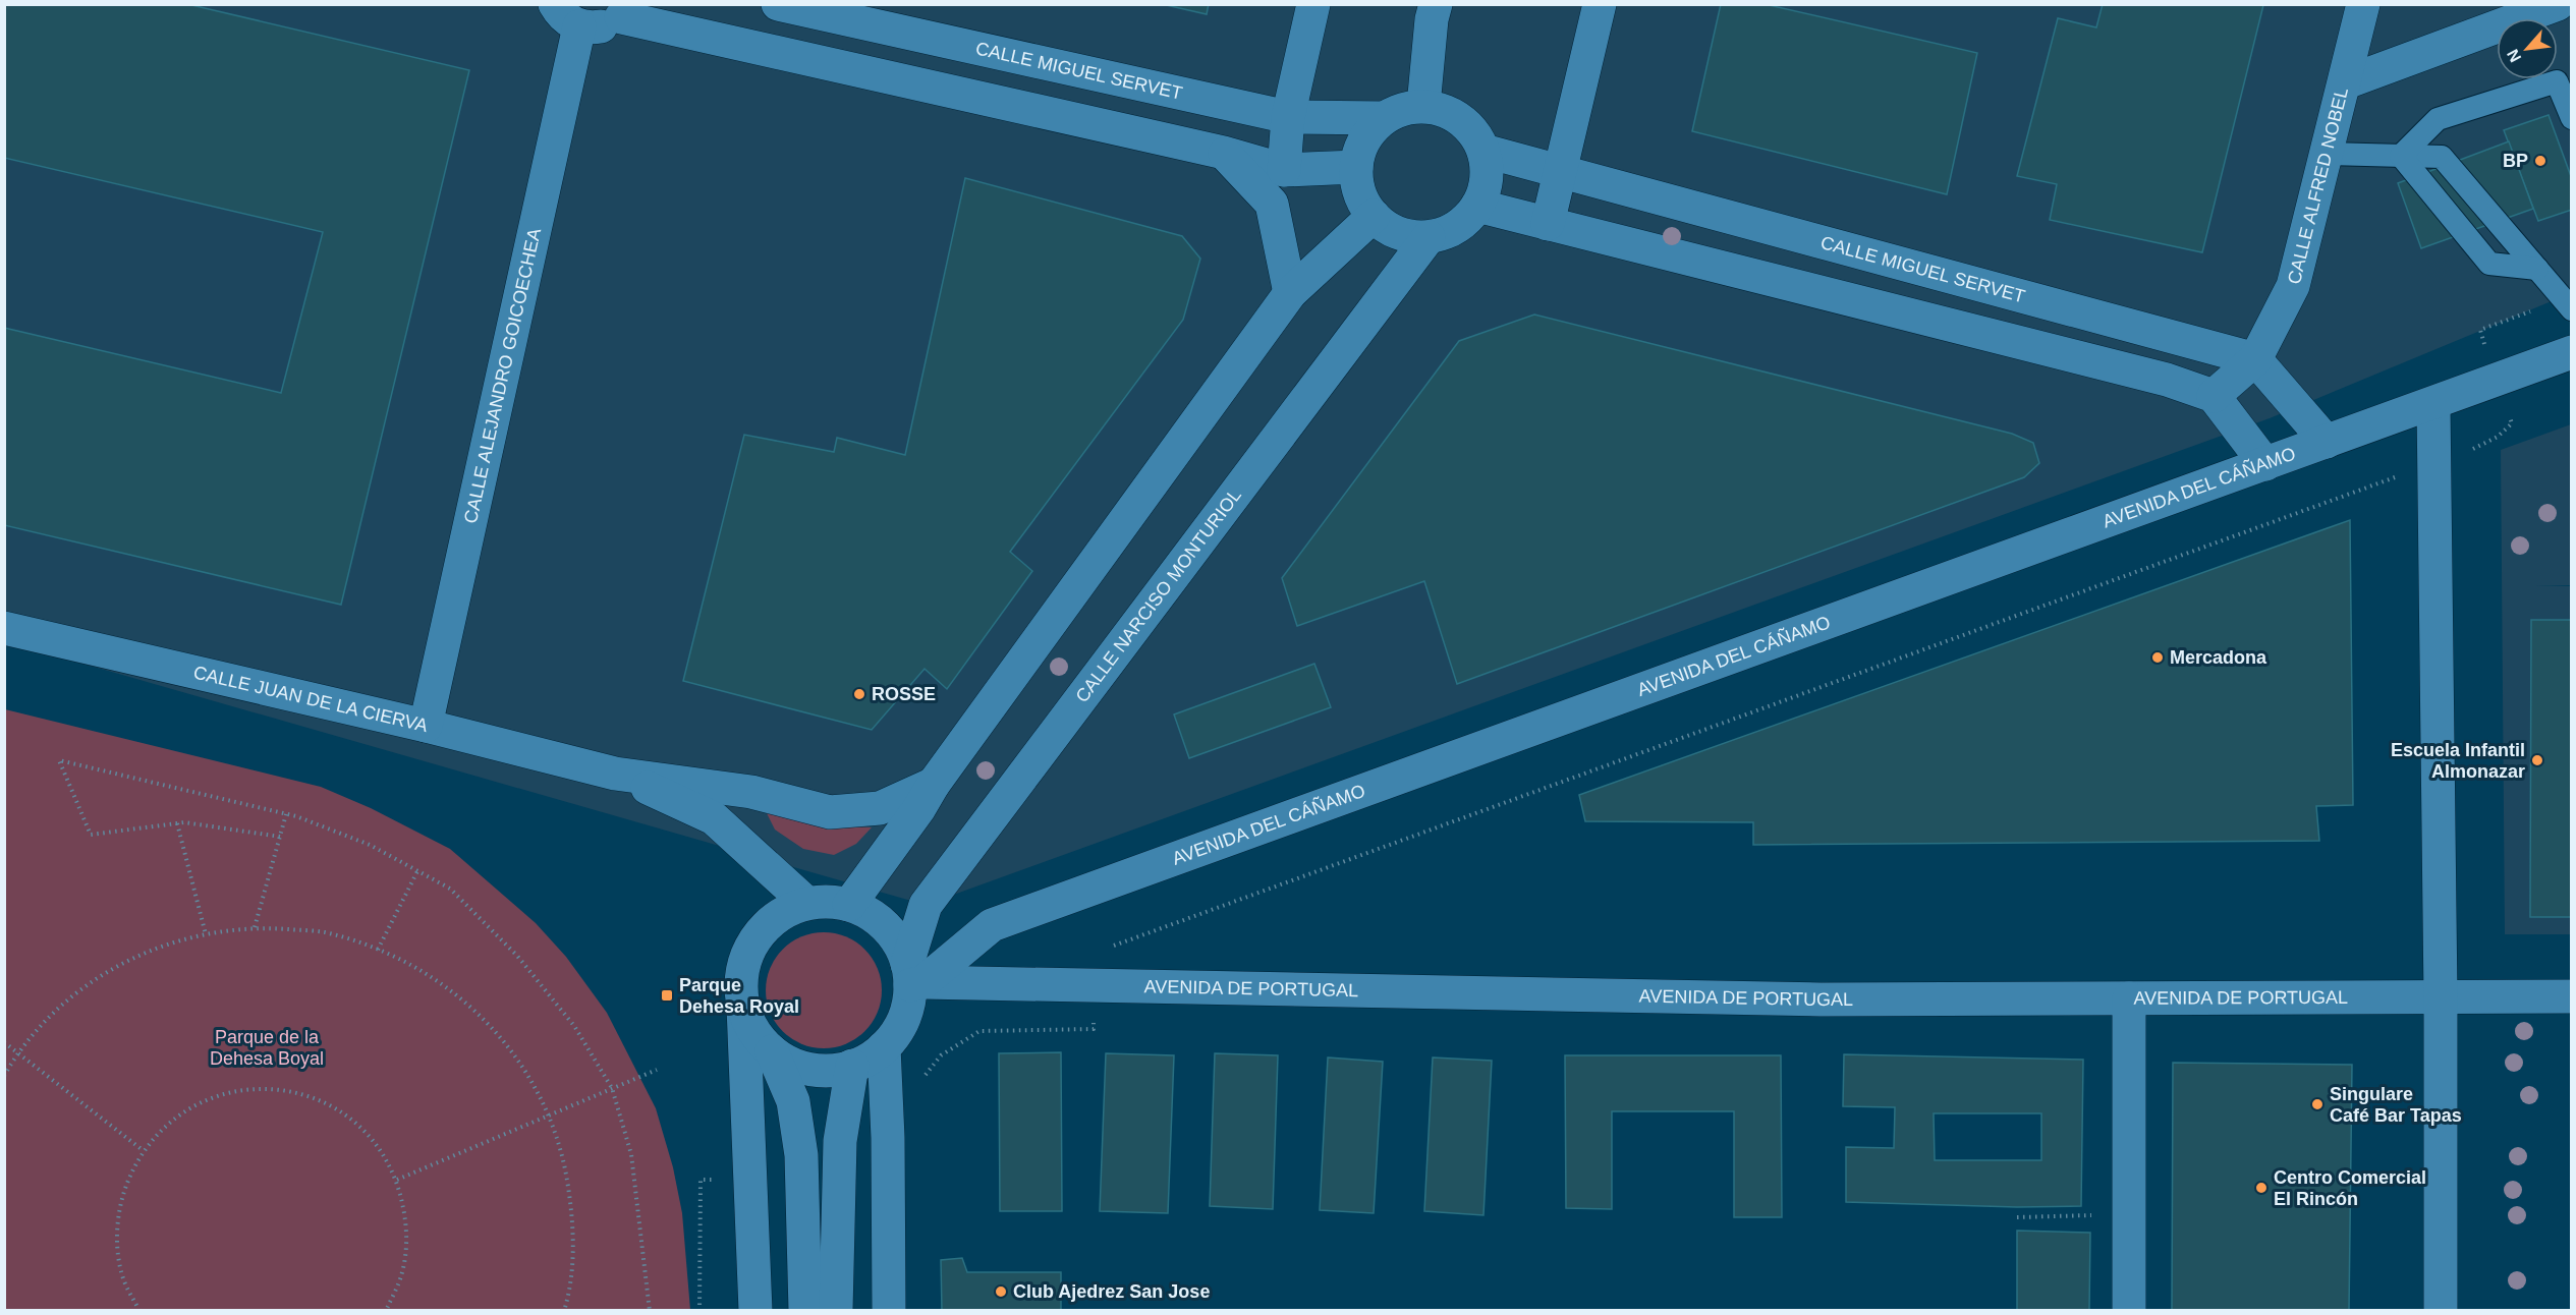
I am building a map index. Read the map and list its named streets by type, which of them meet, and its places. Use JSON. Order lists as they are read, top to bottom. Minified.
{"streets":{"street":["CALLE MIGUEL SERVET","CALLE ALFRED NOBEL","CALLE ALEJANDRO GOICOECHEA","AVENIDA DEL CÁÑAMO","CALLE NARCISO MONTURIOL","CALLE JUAN DE LA CIERVA","AVENIDA DE PORTUGAL"]},"crossings":[["CALLE MIGUEL SERVET","CALLE ALFRED NOBEL"],["CALLE MIGUEL SERVET","CALLE NARCISO MONTURIOL"],["CALLE ALEJANDRO GOICOECHEA","CALLE JUAN DE LA CIERVA"],["AVENIDA DEL CÁÑAMO","CALLE NARCISO MONTURIOL"],["AVENIDA DEL CÁÑAMO","AVENIDA DE PORTUGAL"],["CALLE NARCISO MONTURIOL","AVENIDA DE PORTUGAL"]],"parks":["Parque de la Dehesa Boyal"],"places":{"other":["BP","Mercadona","ROSSE","Escuela Infantil Almonazar","Singulare Café Bar Tapas","Centro Comercial El Rincón","Club Ajedrez San Jose"],"transit":["Parque Dehesa Royal"]},"north":"bottom left"}
